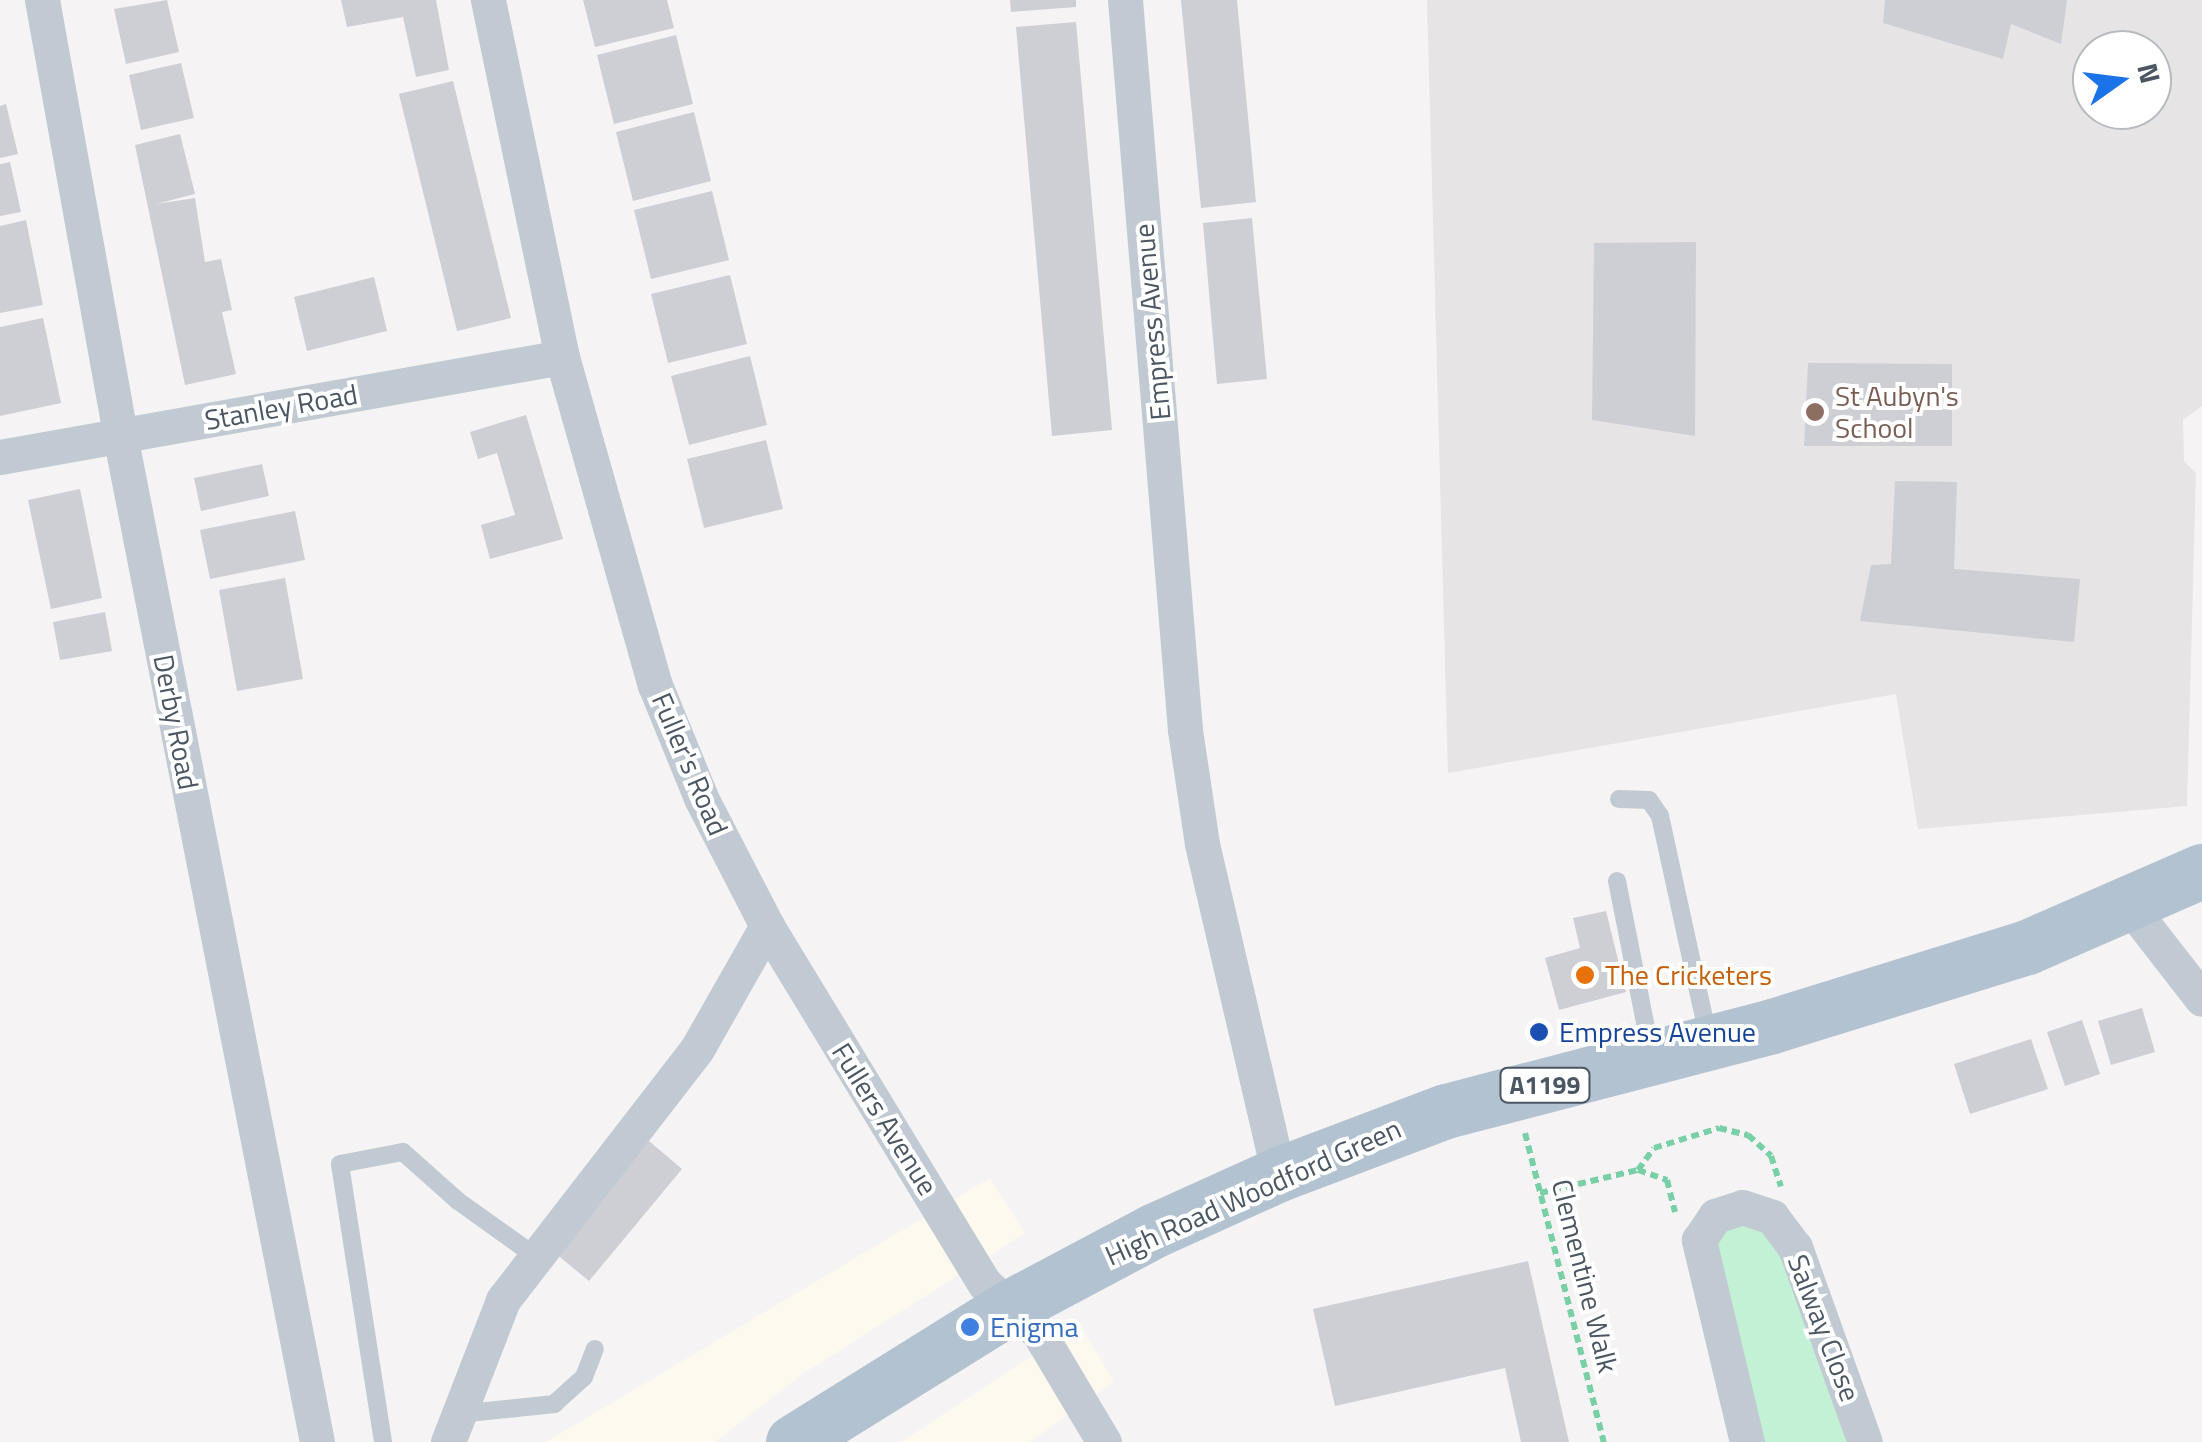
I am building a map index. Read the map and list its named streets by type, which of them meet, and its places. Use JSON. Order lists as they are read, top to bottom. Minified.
{"streets":{"main road":["A1199","High Road Woodford Green"],"street":["Empress Avenue","Stanley Road","Derby Road","Fuller's Road","Fullers Avenue","Salway Close"],"path":["Clementine Walk"]},"crossings":[["Empress Avenue","High Road Woodford Green"],["Stanley Road","Derby Road"],["Stanley Road","Fuller's Road"],["Fuller's Road","Fullers Avenue"],["Fullers Avenue","High Road Woodford Green"]],"places":["St Aubyn's School","The Cricketers","Empress Avenue","Enigma"],"north":"right"}
